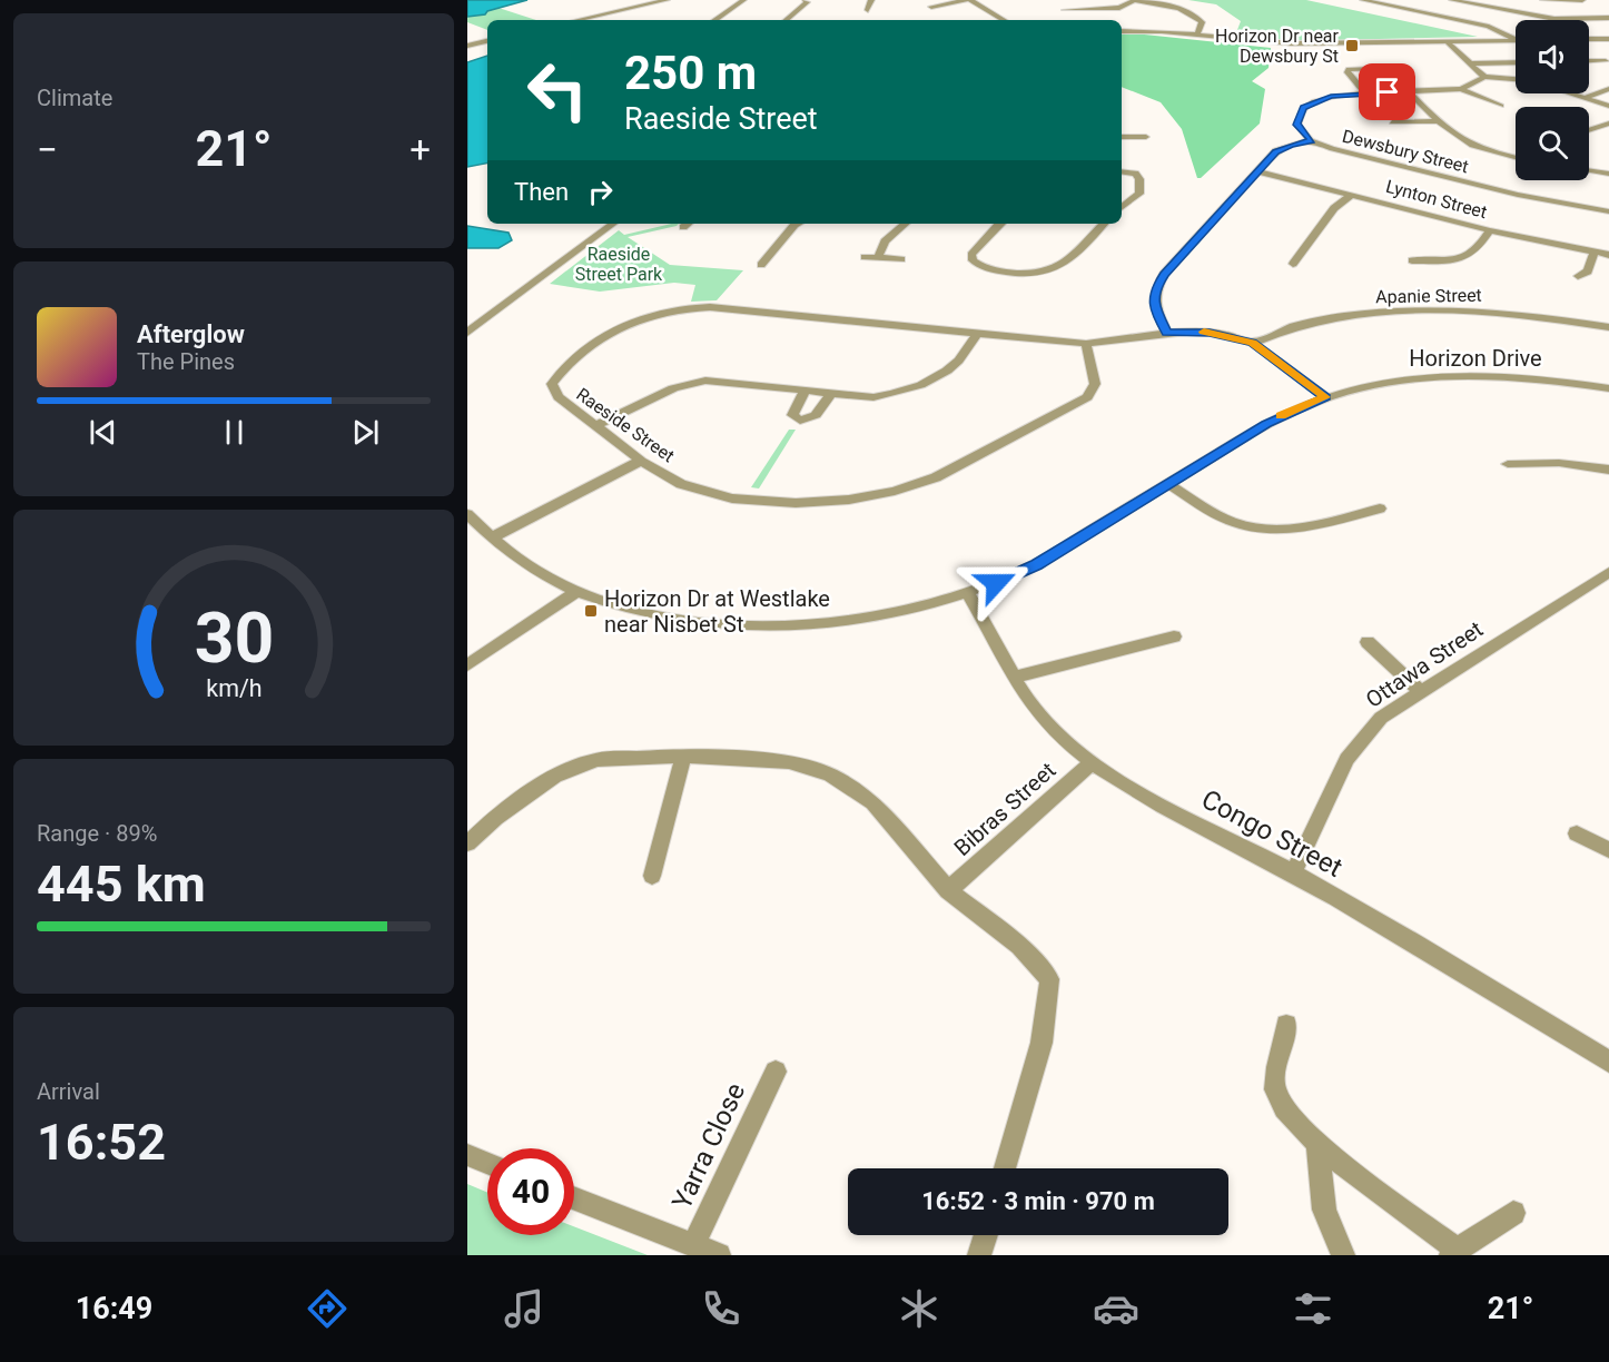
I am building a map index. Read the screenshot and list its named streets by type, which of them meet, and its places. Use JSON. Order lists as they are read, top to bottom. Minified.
{"streets":{"street":["Dewsbury Street","Lynton Street","Apanie Street","Horizon Drive","Raeside Street","Ottawa Street","Bibras Street","Congo Street","Yarra Close"]},"crossings":[["Apanie Street","Raeside Street"],["Horizon Drive","Raeside Street"],["Horizon Drive","Congo Street"],["Ottawa Street","Congo Street"],["Bibras Street","Congo Street"]],"parks":["Raeside Street Park"],"places":{"transit":["Horizon Dr near Dewsbury St","Horizon Dr at Westlake near Nisbet St"]},"page":{"tile":["Climate",["Range · 89%","445 km"],["Arrival","16:52"]],"turn":["250 m","Raeside Street"],"heat":["−","21°","+"],"then":"Then","song":["Afterglow","The Pines"],"limit":"40","trip":"16:52 · 3 min · 970 m","tabs":["16:49","21°"],"gauge":["30","km/h"]}}
